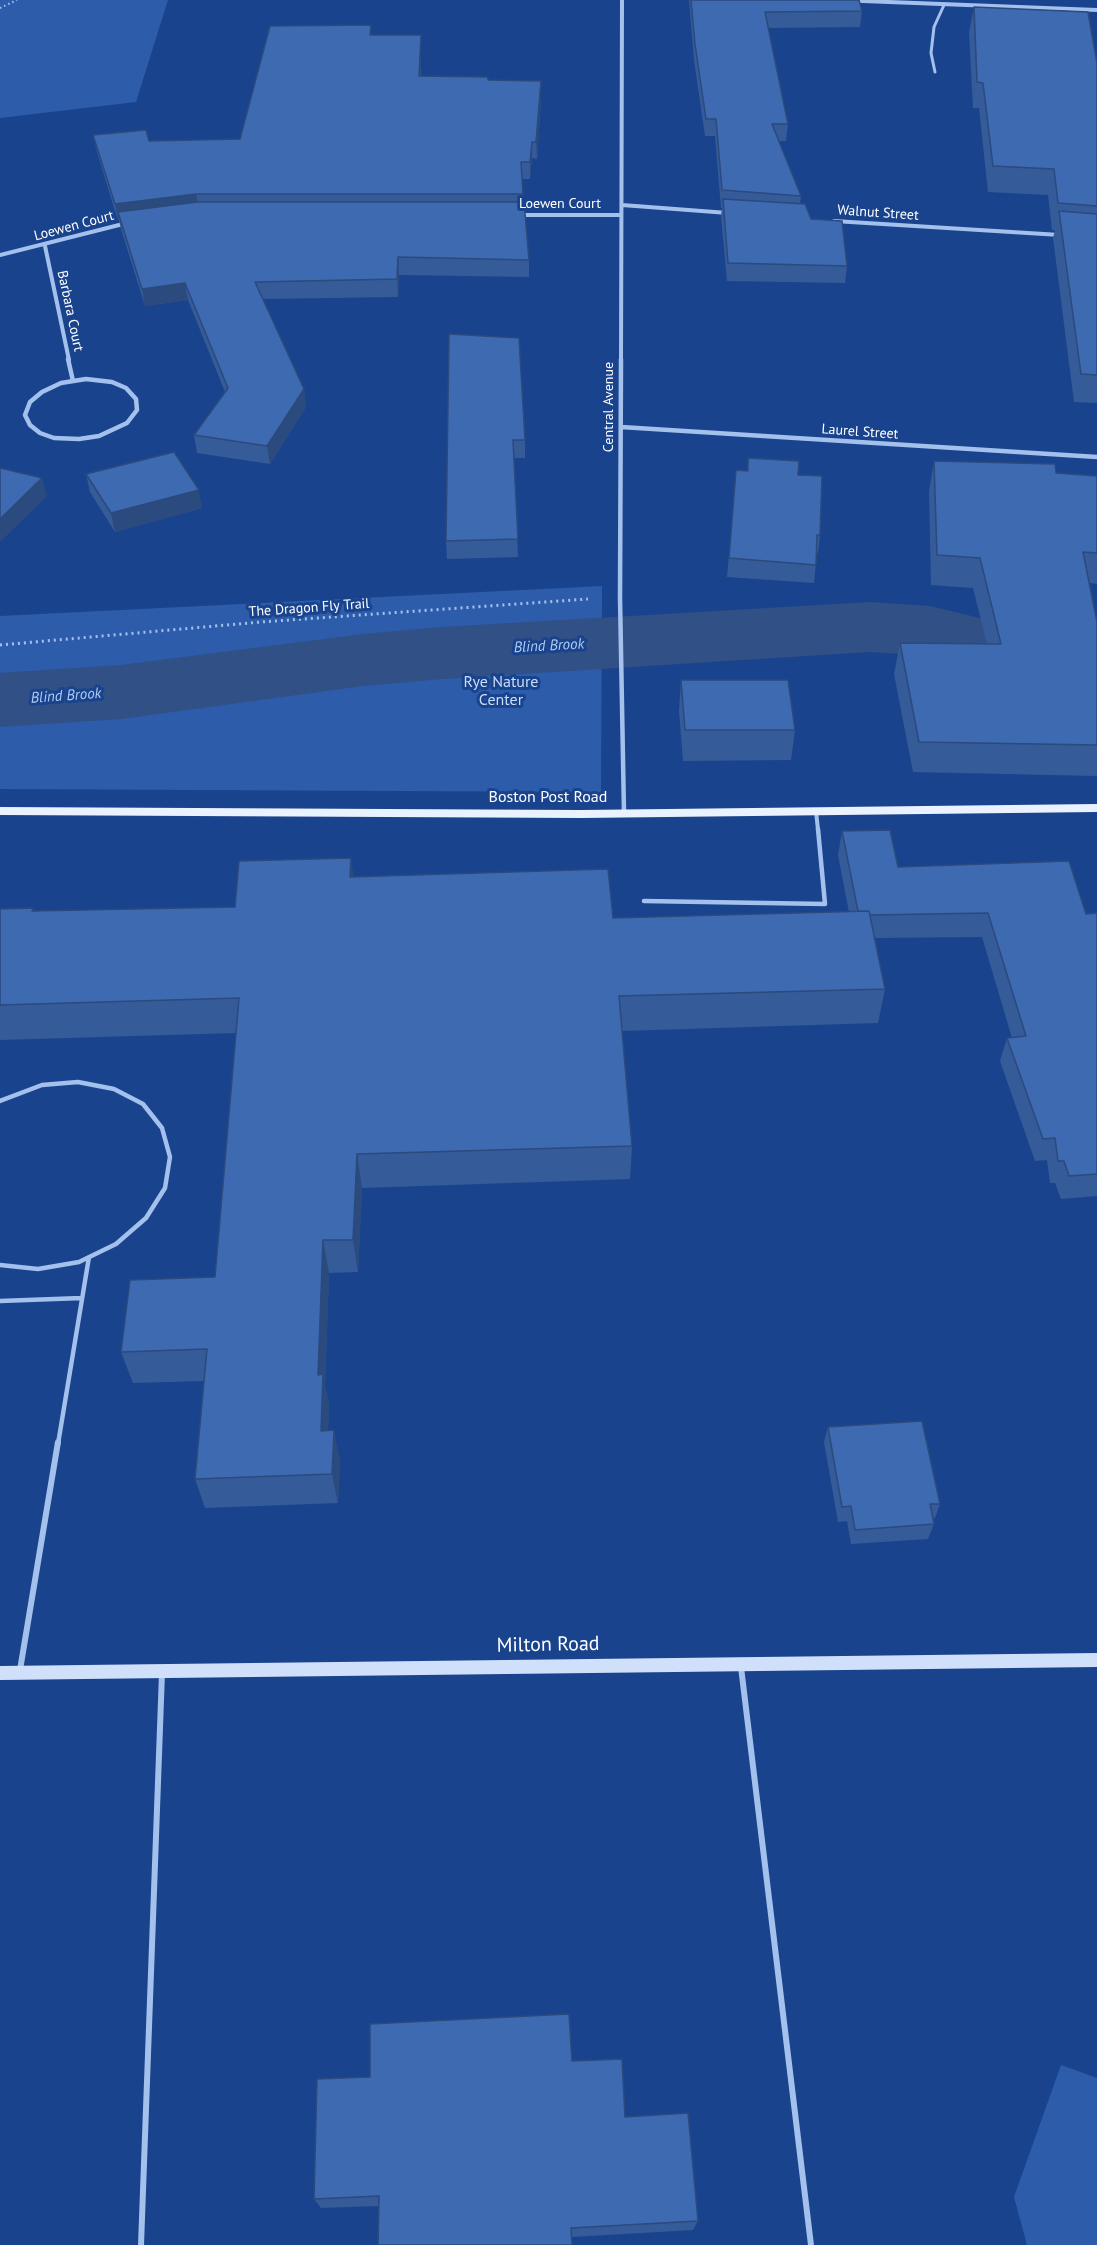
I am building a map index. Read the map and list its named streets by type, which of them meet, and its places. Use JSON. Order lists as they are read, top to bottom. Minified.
{"streets":{"main road":["Boston Post Road"],"street":["Loewen Court","Walnut Street","Barbara Court","Central Avenue","Laurel Street","Milton Road"],"path":["The Dragon Fly Trail"]},"crossings":[["Loewen Court","Barbara Court"],["Loewen Court","Central Avenue"],["Central Avenue","Laurel Street"],["Central Avenue","The Dragon Fly Trail"],["Central Avenue","Boston Post Road"]],"water":["Blind Brook"],"parks":["Rye Nature Center"]}
